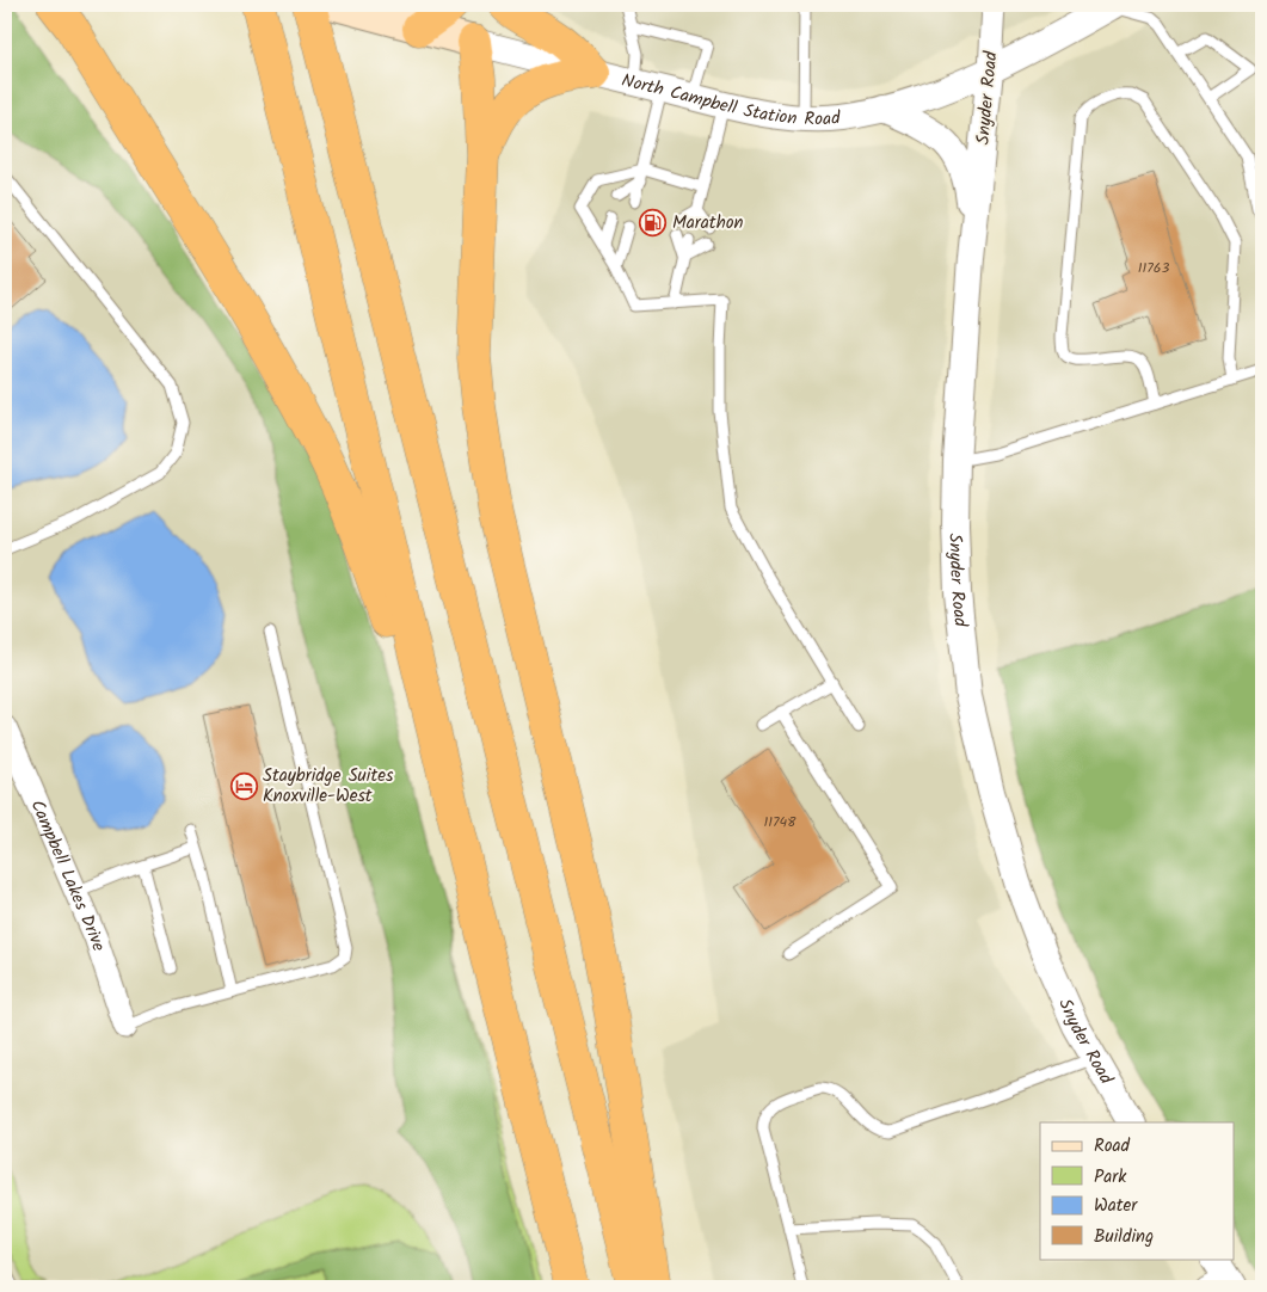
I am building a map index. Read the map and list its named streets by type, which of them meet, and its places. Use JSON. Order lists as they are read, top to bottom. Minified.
{"streets":{"main road":["North Campbell Station Road"],"street":["Snyder Road","Campbell Lakes Drive"]},"crossings":[["North Campbell Station Road","Snyder Road"]],"places":{"fuel station":["Marathon"],"hotel":["Staybridge Suites Knoxville-West"]},"house_numbers":["11763","11748"],"legend":["Road","Park","Water","Building"]}
